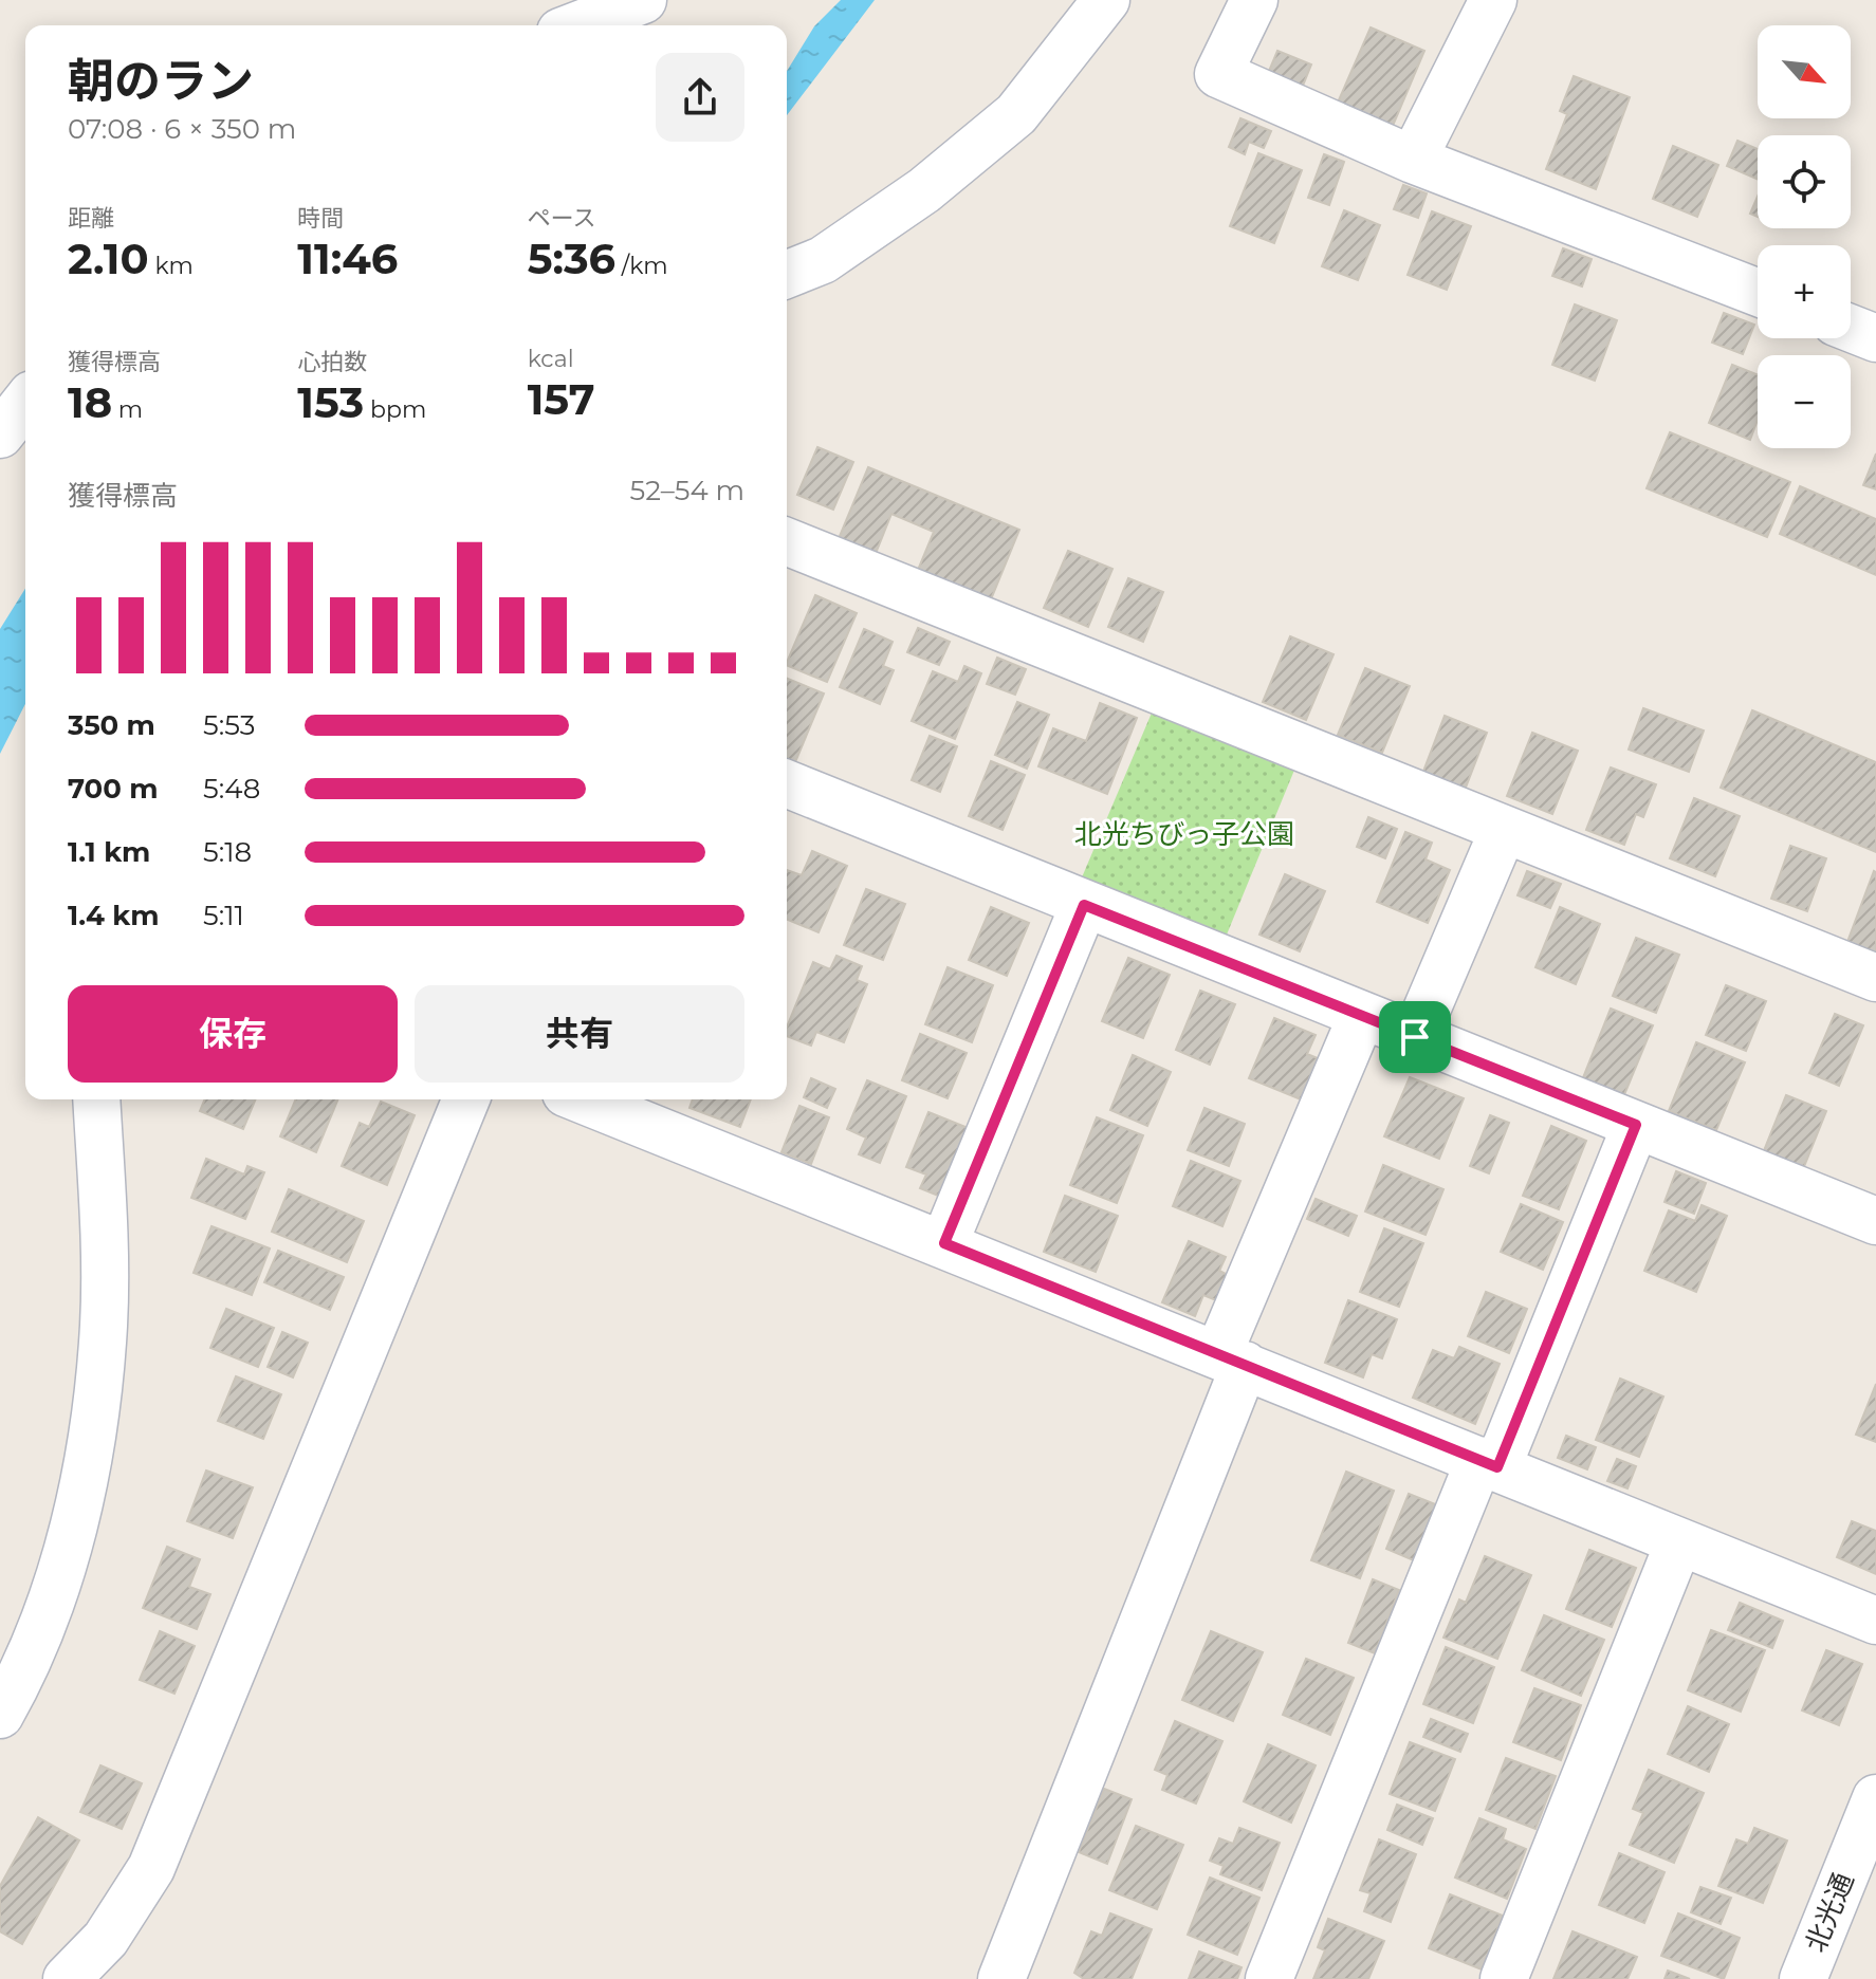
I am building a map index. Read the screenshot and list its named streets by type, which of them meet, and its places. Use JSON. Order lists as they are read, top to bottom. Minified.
{"streets":{"street":["北光通"]},"parks":["北光ちびっ子公園"],"north":"bottom right","page":{"map_buttons":["+","−"],"heading":["朝のラン","07:08 · 6 × 350 m"],"stats":[["距離","2.10 km"],["時間","11:46"],["ペース","5:36 /km"],["獲得標高","18 m"],["心拍数","153 bpm"],["kcal","157"]],"chart":["獲得標高","52–54 m"],"list":[{"name":"350 m","note":"5:53"},{"name":"700 m","note":"5:48"},{"name":"1.1 km","note":"5:18"},{"name":"1.4 km","note":"5:11"}],"buttons":["保存","共有"]}}
